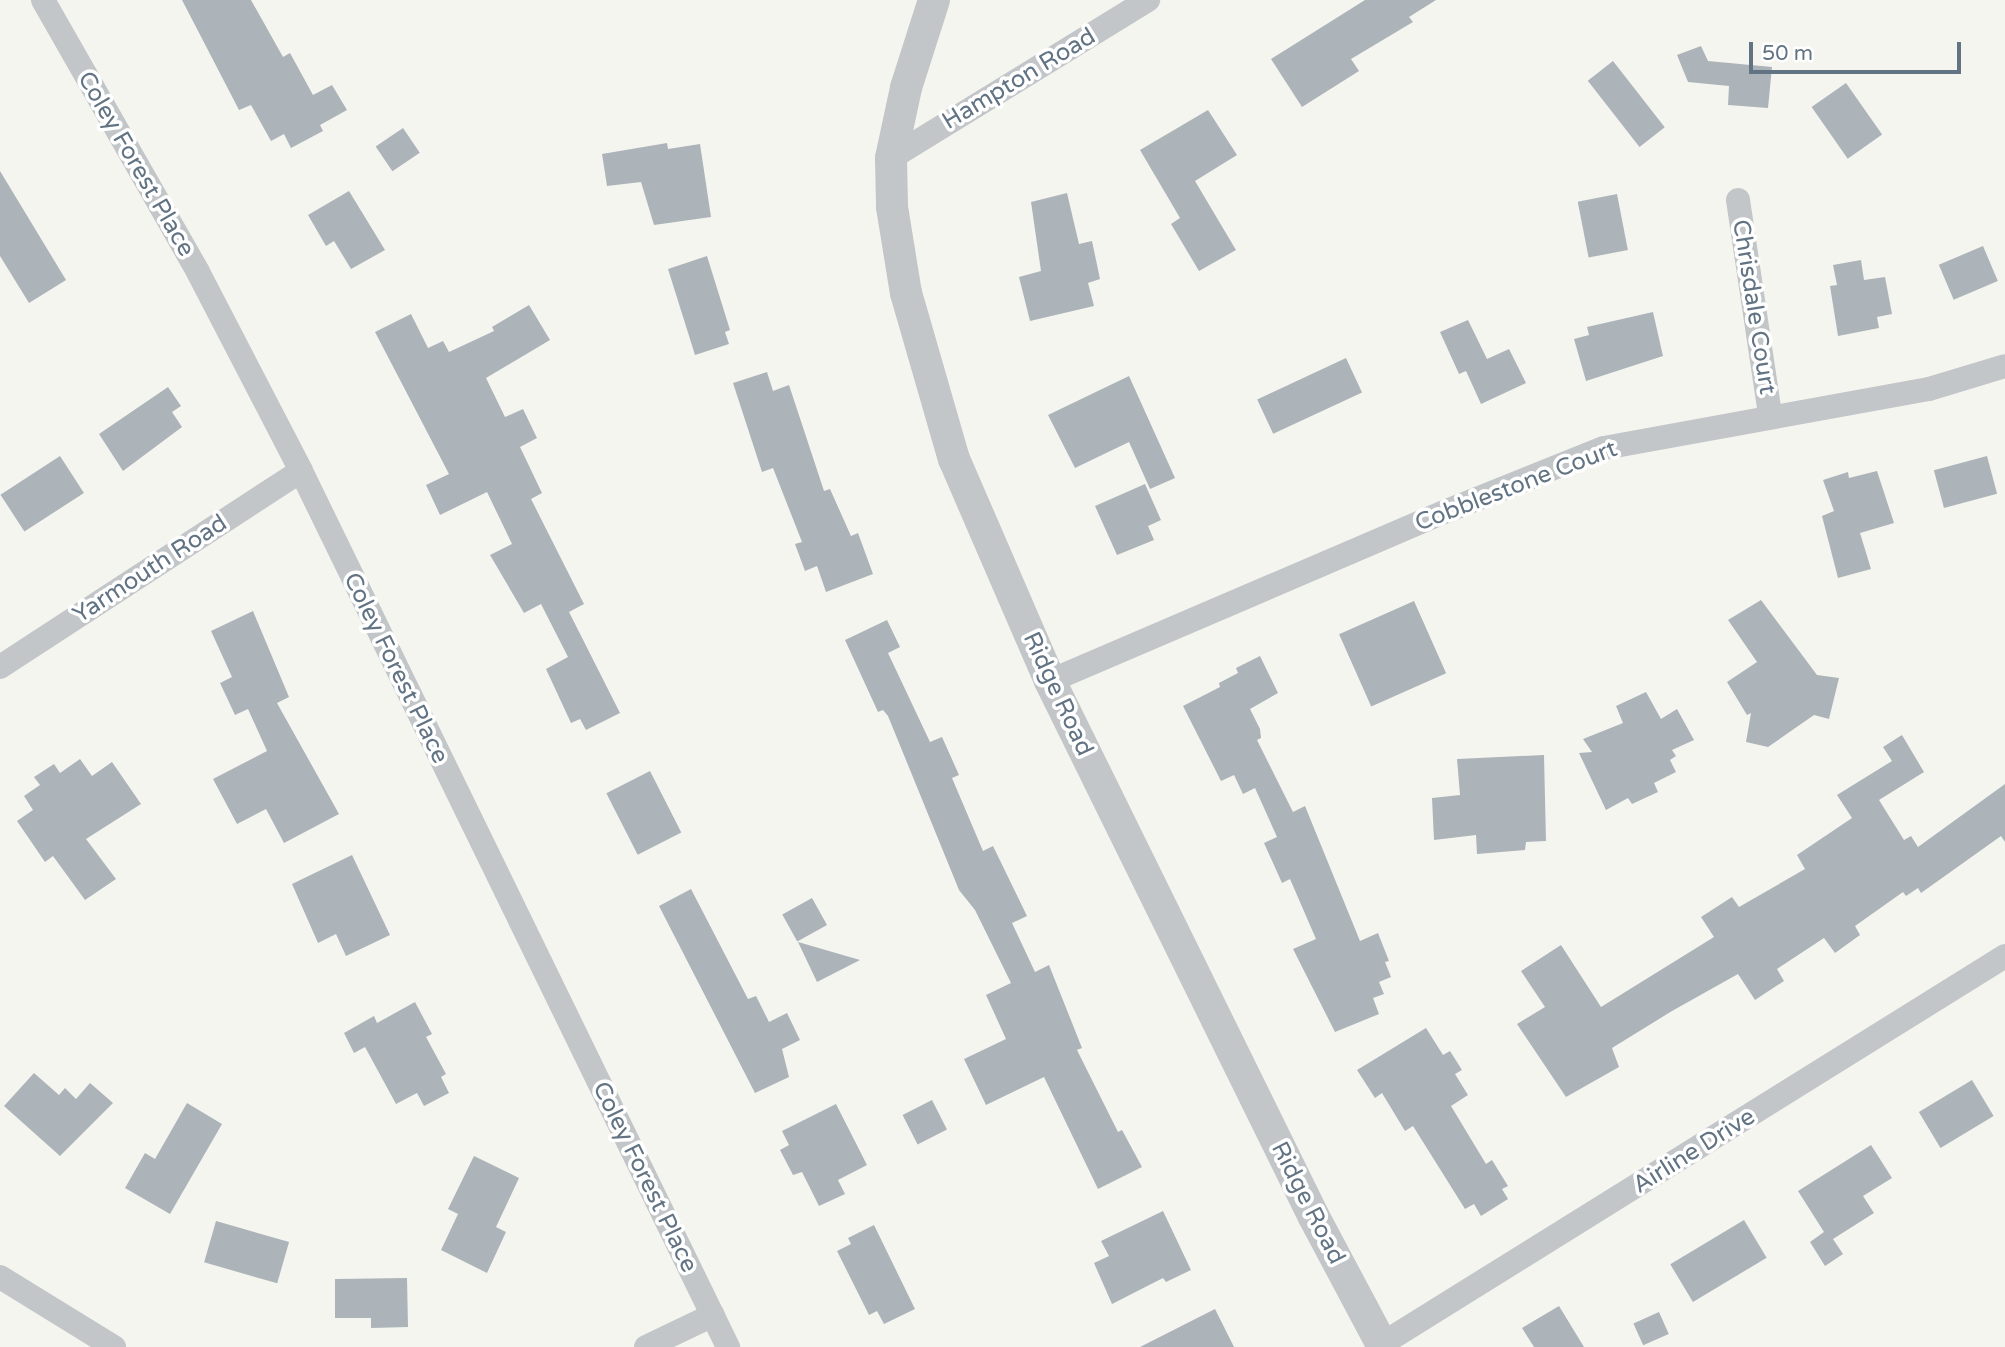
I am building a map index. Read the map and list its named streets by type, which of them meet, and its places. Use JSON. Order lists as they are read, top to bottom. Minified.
{"streets":{"street":["Hampton Road","Coley Forest Place","Chrisdale Court","Cobblestone Court","Yarmouth Road","Ridge Road","Airline Drive"]},"crossings":[["Hampton Road","Ridge Road"],["Coley Forest Place","Yarmouth Road"],["Chrisdale Court","Cobblestone Court"],["Cobblestone Court","Ridge Road"],["Ridge Road","Airline Drive"]],"scale_bar":"50 m"}
